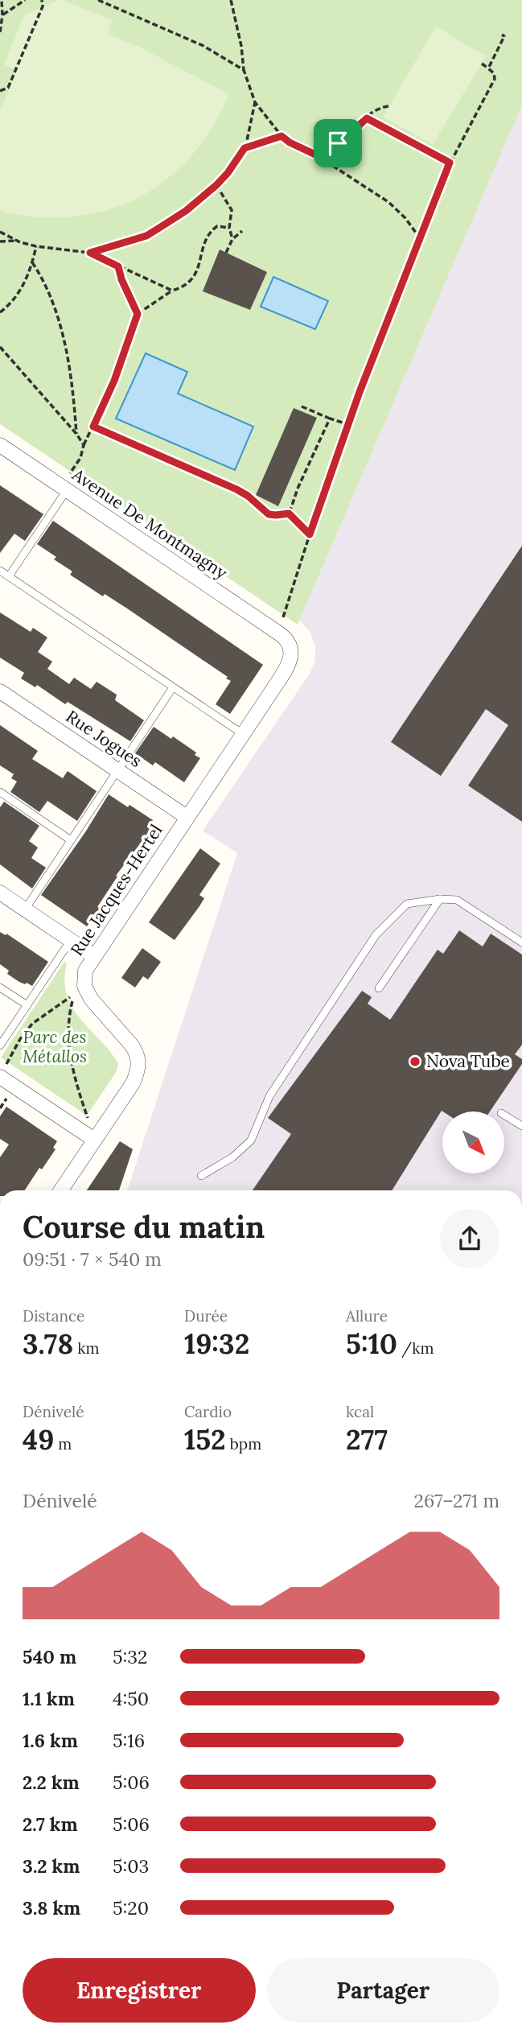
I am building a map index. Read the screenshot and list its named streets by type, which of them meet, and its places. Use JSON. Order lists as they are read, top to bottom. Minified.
{"streets":{"street":["Avenue De Montmagny","Rue Jogues","Rue Jacques-Hertel"]},"crossings":[["Avenue De Montmagny","Rue Jacques-Hertel"],["Rue Jogues","Rue Jacques-Hertel"]],"parks":["Parc des Métallos"],"places":["Nova Tube"],"north":"bottom right","page":{"heading":["Course du matin","09:51 · 7 × 540 m"],"stats":[["Distance","3.78 km"],["Durée","19:32"],["Allure","5:10 /km"],["Dénivelé","49 m"],["Cardio","152 bpm"],["kcal","277"]],"chart":["Dénivelé","267–271 m"],"list":[{"name":"540 m","note":"5:32"},{"name":"1.1 km","note":"4:50"},{"name":"1.6 km","note":"5:16"},{"name":"2.2 km","note":"5:06"},{"name":"2.7 km","note":"5:06"},{"name":"3.2 km","note":"5:03"},{"name":"3.8 km","note":"5:20"}],"buttons":["Enregistrer","Partager"]}}
